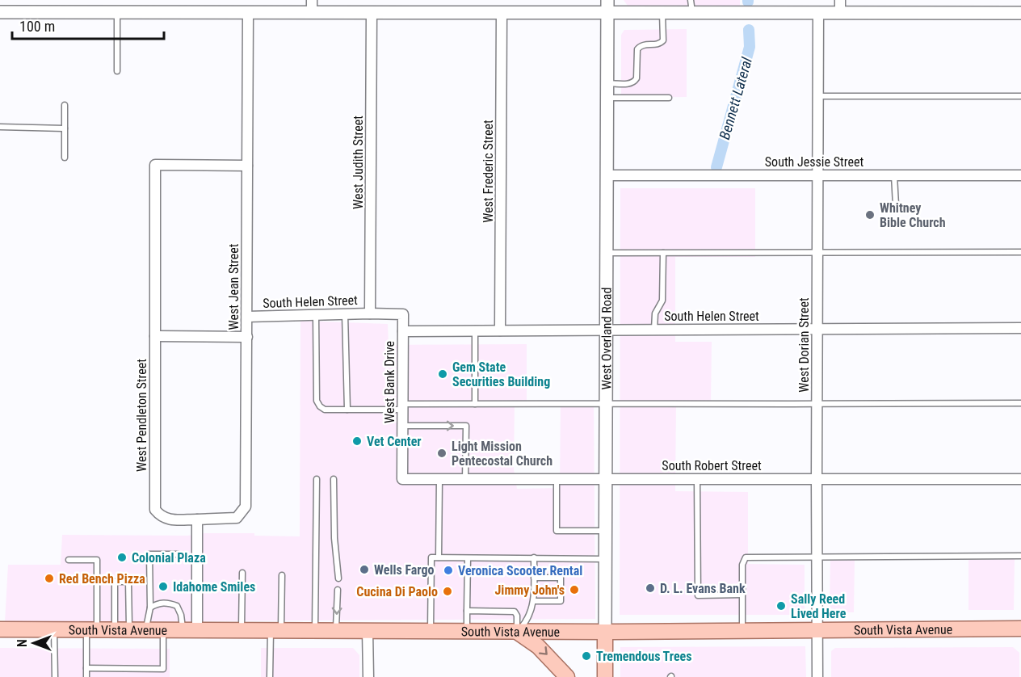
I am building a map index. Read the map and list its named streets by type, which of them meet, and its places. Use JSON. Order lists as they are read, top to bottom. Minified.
{"streets":{"main road":["West Overland Road","South Vista Avenue"],"street":["South Jessie Street","West Judith Street","West Frederic Street","West Jean Street","South Helen Street","West Dorian Street","West Bank Drive","West Pendleton Street","South Robert Street"]},"crossings":[["South Jessie Street","West Overland Road"],["South Jessie Street","West Dorian Street"],["West Judith Street","South Helen Street"],["West Frederic Street","South Helen Street"],["West Jean Street","South Helen Street"],["West Jean Street","West Pendleton Street"],["South Helen Street","West Overland Road"],["South Helen Street","West Dorian Street"],["South Helen Street","West Bank Drive"],["West Overland Road","South Robert Street"],["West Overland Road","South Vista Avenue"],["West Dorian Street","South Robert Street"],["West Dorian Street","South Vista Avenue"],["West Bank Drive","South Robert Street"]],"water":["Bennett Lateral"],"places":["Whitney Bible Church","Gem State Securities Building","Vet Center","Light Mission Pentecostal Church","Colonial Plaza","Wells Fargo","Veronica Scooter Rental","Red Bench Pizza","Idahome Smiles","D. L. Evans Bank","Jimmy John's","Cucina Di Paolo","Sally Reed Lived Here","Tremendous Trees"],"scale_bar":"100 m","north":"left"}
